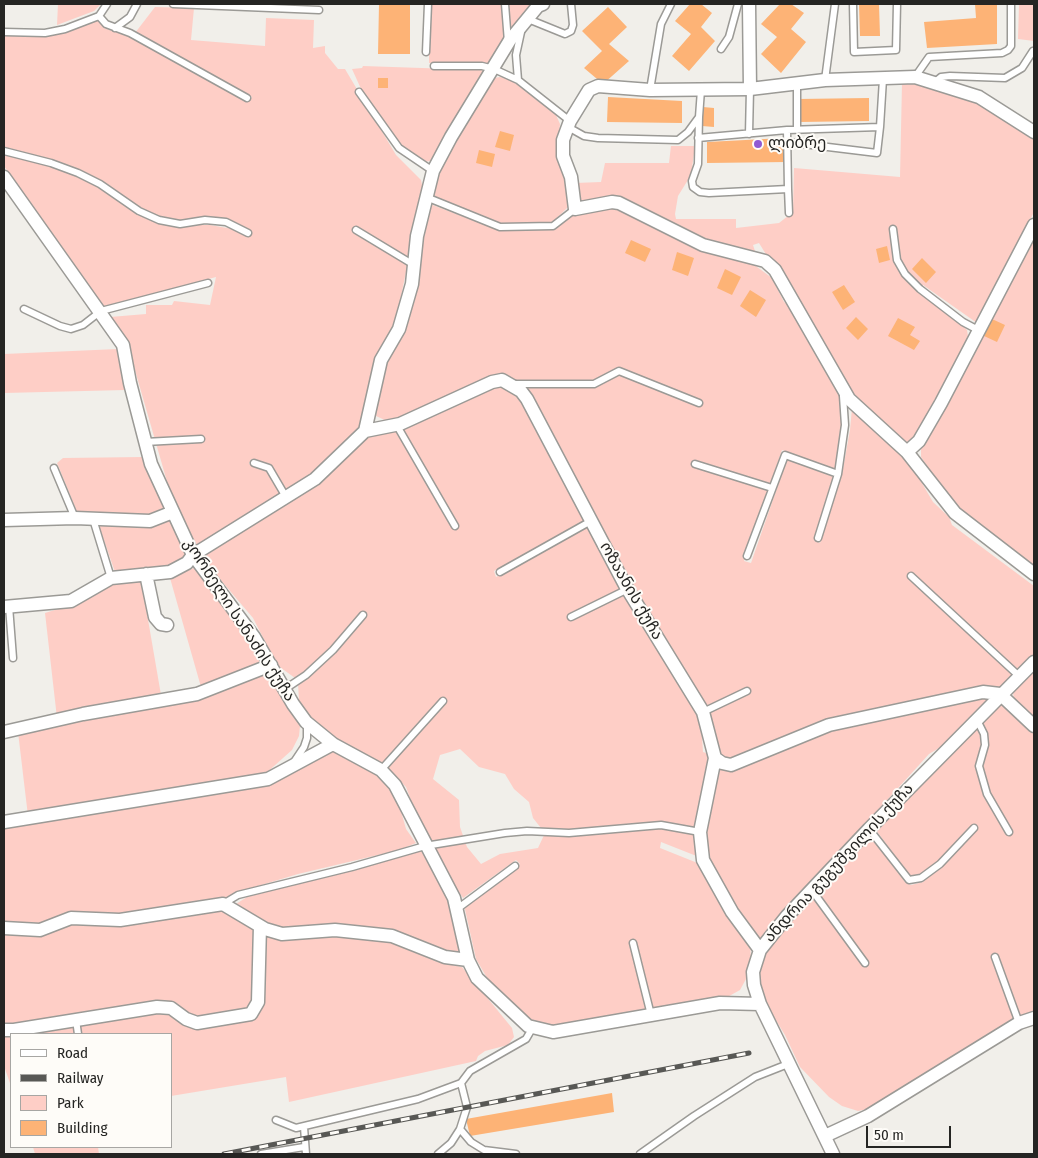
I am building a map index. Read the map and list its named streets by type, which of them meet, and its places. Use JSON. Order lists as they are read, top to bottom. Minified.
{"streets":{"street":["ოზაანის ქუჩა","კორნელი სანაძის ქუჩა","ანდრია გუგუშვილის ქუჩა"]},"crossings":[["ოზაანის ქუჩა","ანდრია გუგუშვილის ქუჩა"],["კორნელი სანაძის ქუჩა","ანდრია გუგუშვილის ქუჩა"]],"places":["ლიბრე"],"legend":["Road","Railway","Park","Building"],"scale_bar":"50 m"}
